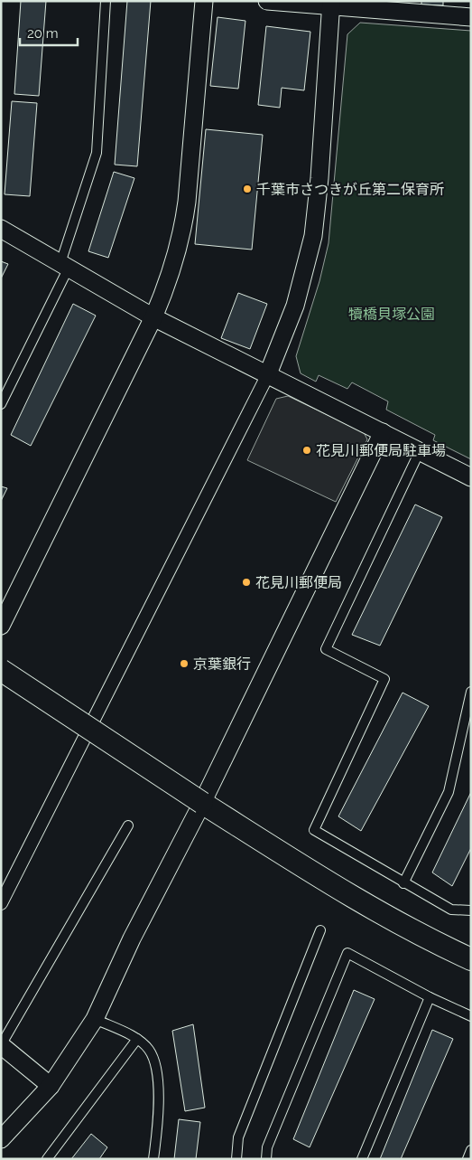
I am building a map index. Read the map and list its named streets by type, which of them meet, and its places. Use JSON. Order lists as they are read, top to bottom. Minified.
{"parks":["犢橋貝塚公園"],"places":["千葉市さつきが丘第二保育所","花見川郵便局駐車場","花見川郵便局","京葉銀行"],"scale_bar":"20 m"}
